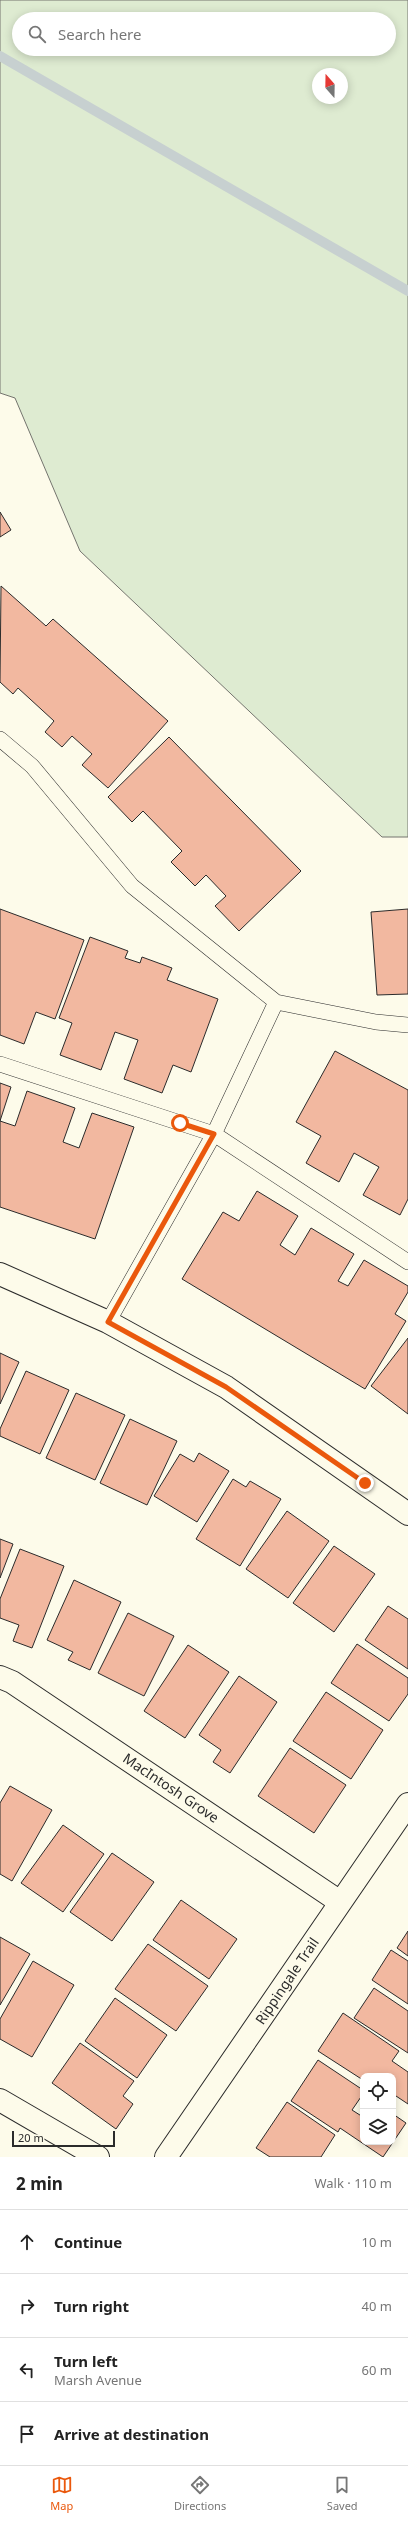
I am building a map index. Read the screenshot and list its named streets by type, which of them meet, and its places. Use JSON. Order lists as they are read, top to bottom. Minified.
{"streets":{"street":["MacIntosh Grove","Rippingale Trail"]},"crossings":[["MacIntosh Grove","Rippingale Trail"]],"scale_bar":"20 m","north":"top","page":{"search":"Search here","scale":"20 m","heading":["2 min","Walk · 110 m"],"list":[["Continue","10 m"],["Turn right","40 m"],["Turn left","Marsh Avenue","60 m"],"Arrive at destination"],"nav":["Map","Directions","Saved"]}}
